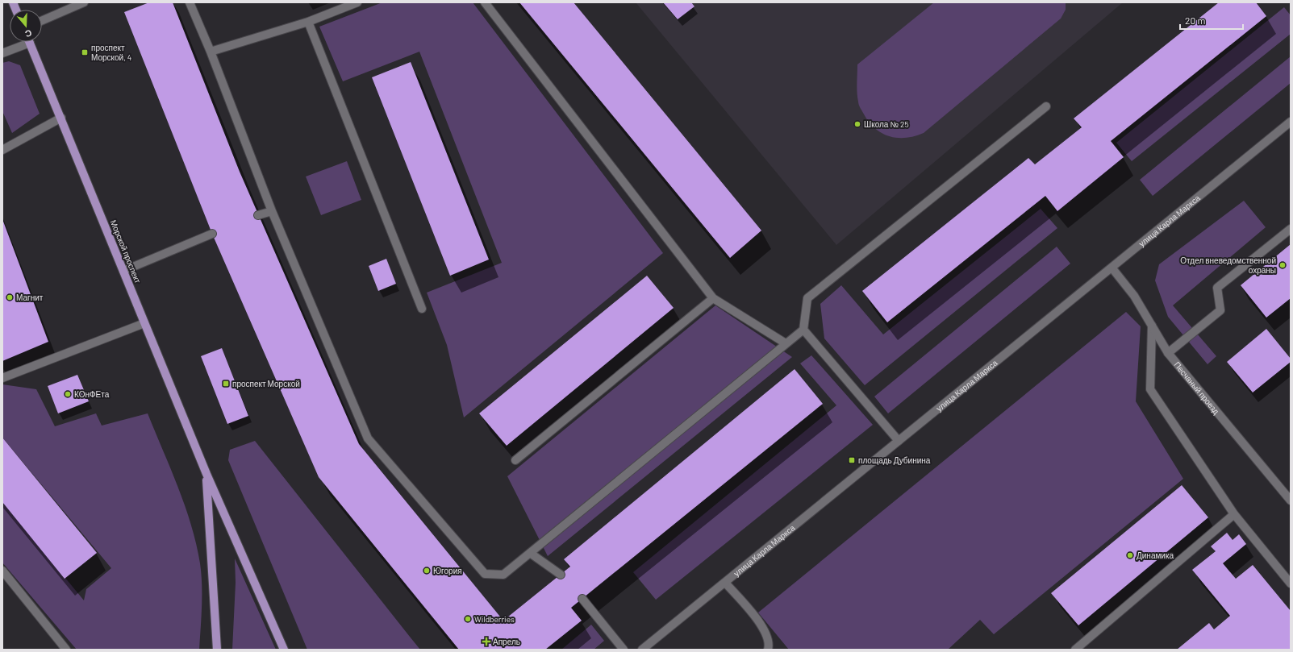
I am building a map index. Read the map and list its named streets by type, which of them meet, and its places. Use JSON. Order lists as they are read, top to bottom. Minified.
{"streets":{"main road":["Морской проспект"],"street":["улица Карла Маркса","Песчаный проезд"]},"crossings":[["улица Карла Маркса","Песчаный проезд"]],"places":{"transit":["проспект Морской, 4","проспект Морской","площадь Дубинина"],"other":["Школа № 25","Отдел вневедомственной охраны","Магнит","КОнФЕта","Динамика","Югория","Wildberries"],"health":["Апрель"]},"scale_bar":"20 m","north":"bottom"}
